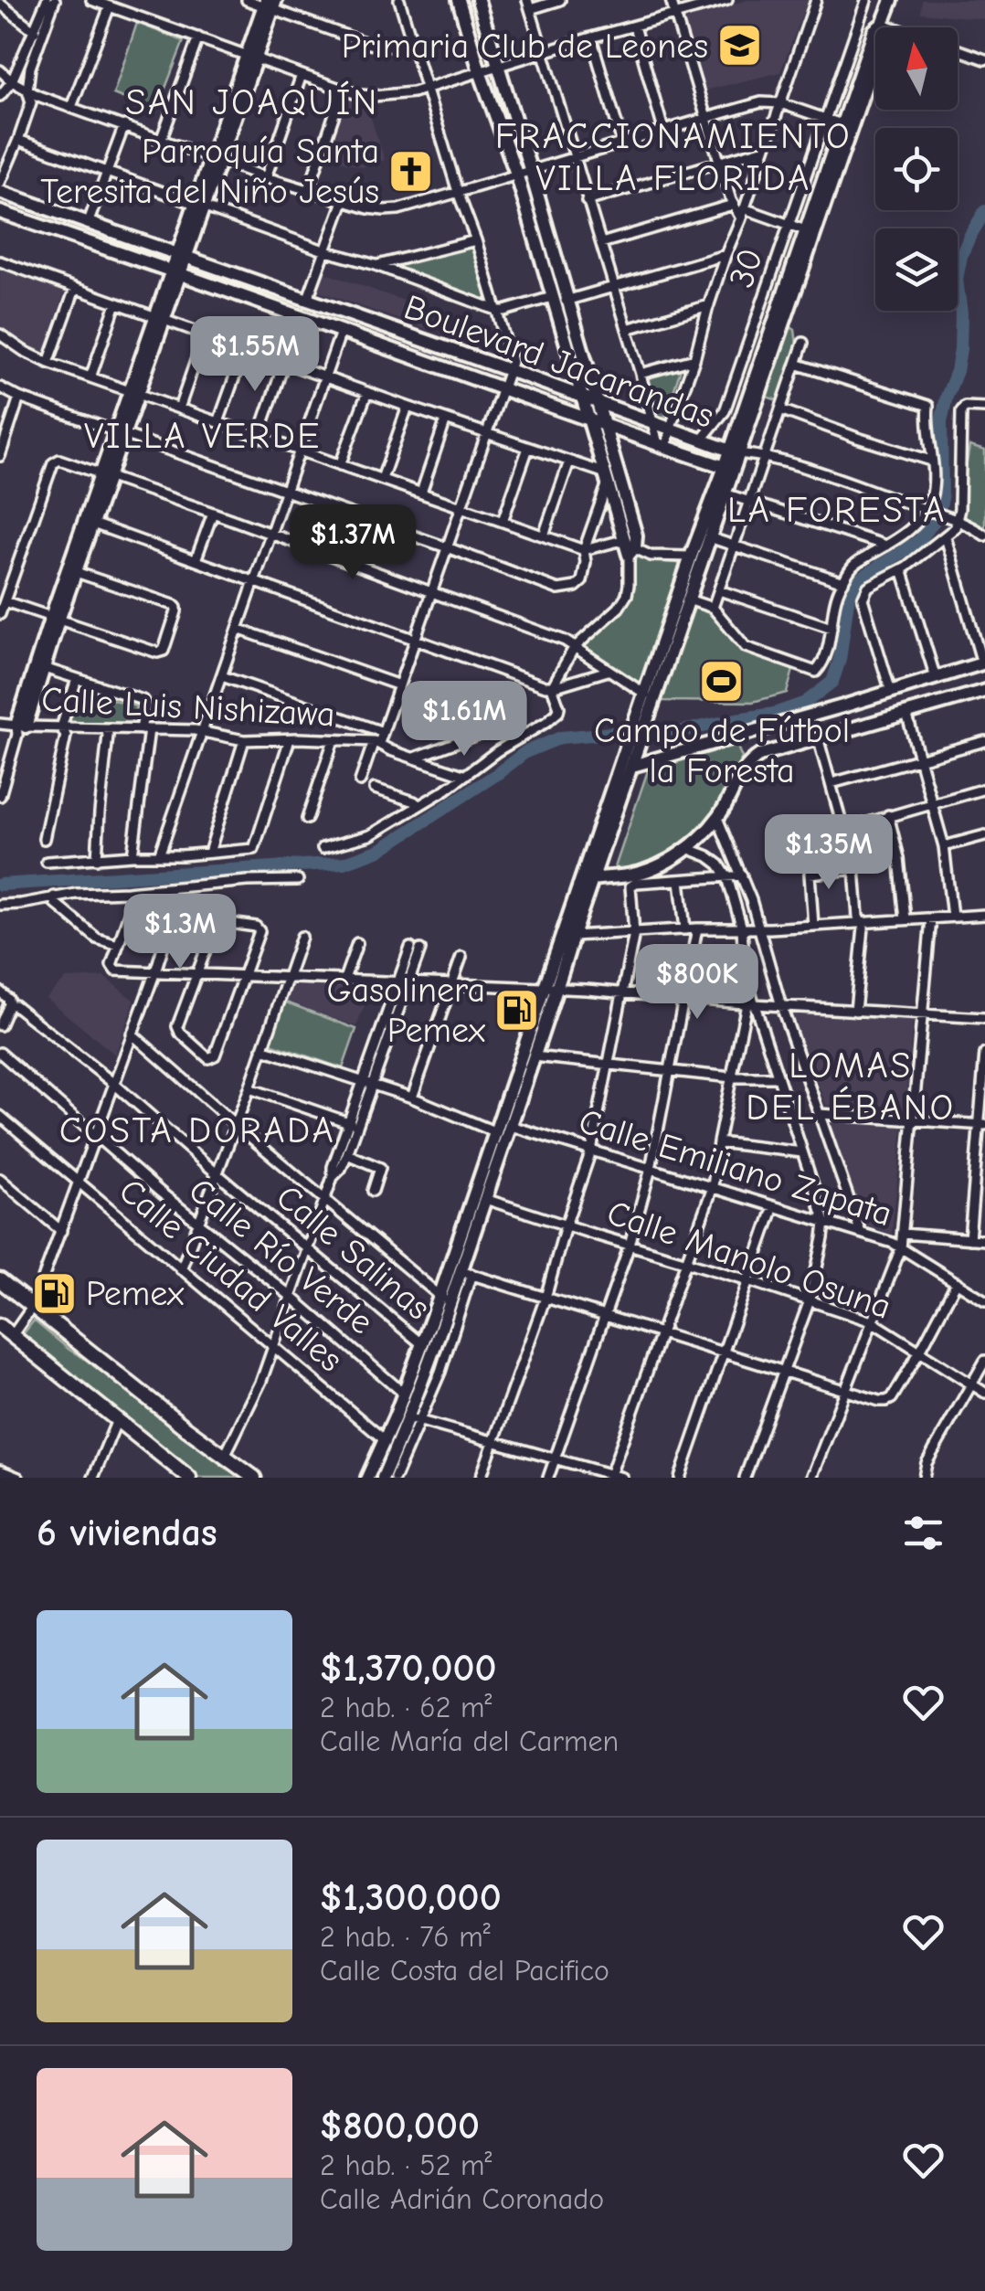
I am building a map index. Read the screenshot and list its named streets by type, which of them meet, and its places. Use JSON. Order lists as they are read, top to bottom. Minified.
{"streets":{"main road":["Boulevard Jacarandas"],"street":["30","Calle Luis Nishizawa","Calle Emiliano Zapata","Calle Salinas","Calle Río Verde","Calle Manolo Osuna","Calle Ciudad Valles"]},"crossings":[["30","Boulevard Jacarandas"]],"districts":["SAN JOAQUÍN","FRACCIONAMIENTO VILLA FLORIDA","VILLA VERDE","LA FORESTA","LOMAS DEL ÉBANO","COSTA DORADA"],"places":{"school or university":["Primaria Club de Leones"],"church":["Parroquía Santa Teresita del Niño Jesús"],"sports":["Campo de Fútbol la Foresta"],"fuel station":["Gasolinera Pemex","Pemex"]},"north":"top","page":{"price":["$1.55M","$1.37M","$1.61M","$1.35M","$1.3M","$800K"],"heading":"6 viviendas","list":[{"name":"$1,370,000","note":"2 hab. · 62 m² · Calle María del Carmen"},{"name":"$1,300,000","note":"2 hab. · 76 m² · Calle Costa del Pacifico"},{"name":"$800,000","note":"2 hab. · 52 m² · Calle Adrián Coronado"}]}}
